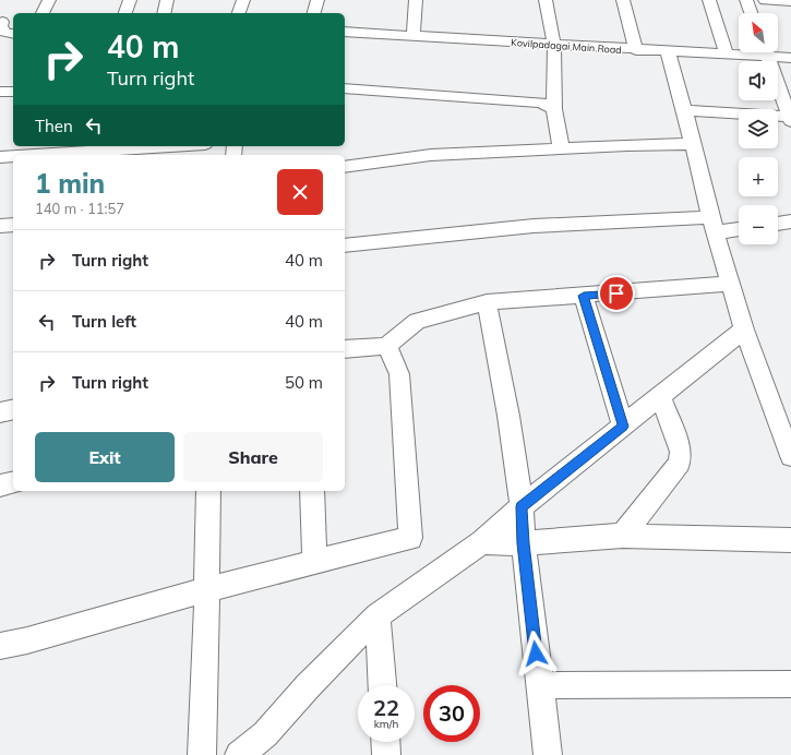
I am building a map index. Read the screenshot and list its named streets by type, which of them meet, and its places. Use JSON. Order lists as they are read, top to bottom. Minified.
{"streets":{"street":["Kovilpadagai Main Road"]},"north":"top left","page":{"map_buttons":["+","−"],"turn":["40 m","Turn right"],"then":"Then","heading":["1 min","140 m · 11:57"],"list":[{"name":"Turn right","value":"40 m"},{"name":"Turn left","value":"40 m"},{"name":"Turn right","value":"50 m"}],"buttons":["Exit","Share"],"speed":"22 km/h","limit":"30"}}
